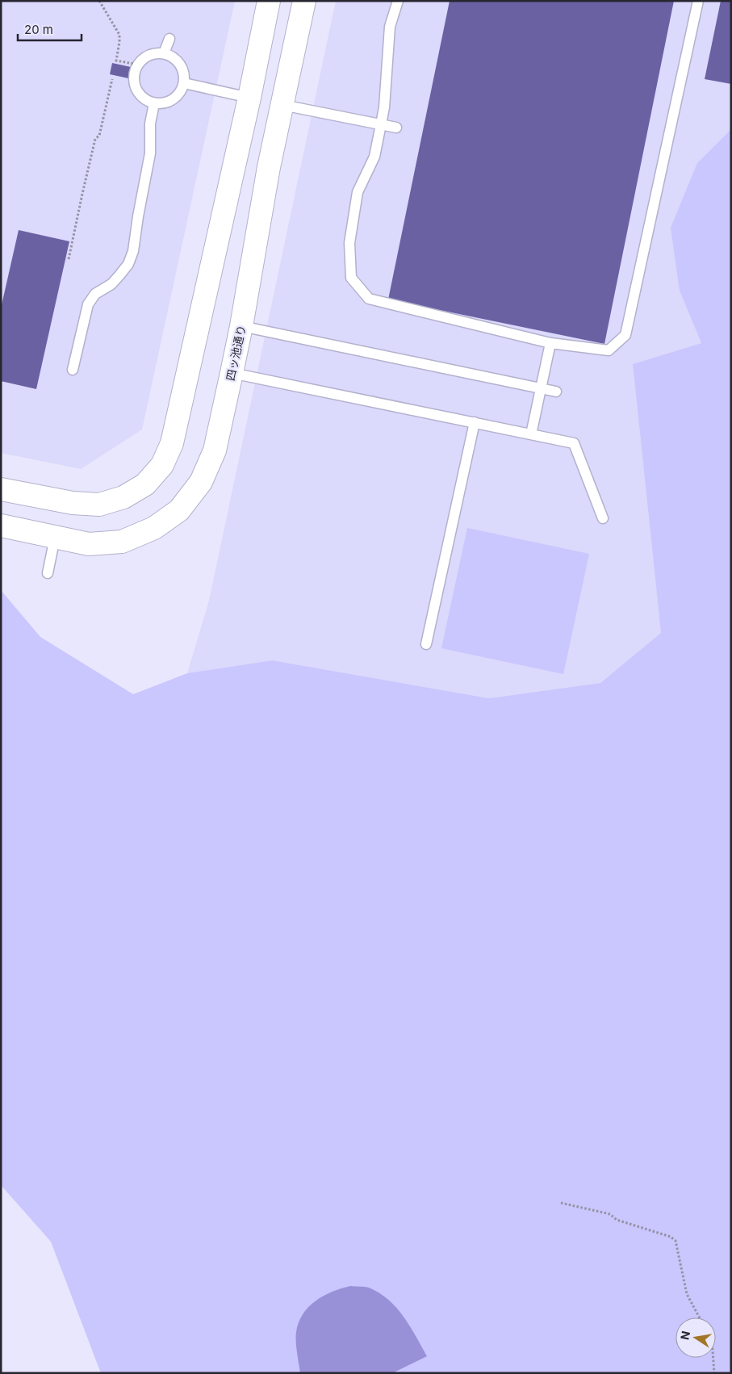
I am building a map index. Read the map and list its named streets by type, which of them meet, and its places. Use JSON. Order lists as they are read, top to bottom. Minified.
{"streets":{"main road":["四ッ池通り"]},"scale_bar":"20 m","north":"left"}
